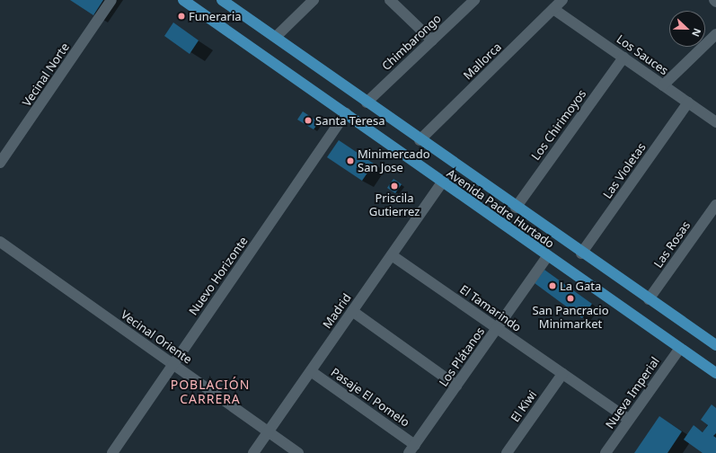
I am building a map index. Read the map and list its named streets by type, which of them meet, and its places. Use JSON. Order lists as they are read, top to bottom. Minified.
{"streets":{"main road":["Avenida Padre Hurtado"],"street":["Chimbarongo","Los Sauces","Mallorca","Vecinal Norte","Los Chirimoyos","Las Violetas","Las Rosas","Nuevo Horizonte","El Tamarindo","Madrid","Vecinal Oriente","Los Plátanos","Nueva Imperial","Pasaje El Pomelo","El Kiwi"]},"crossings":[["Chimbarongo","Avenida Padre Hurtado"],["Los Sauces","Mallorca"],["Los Sauces","Los Chirimoyos"],["Los Sauces","Las Violetas"],["Mallorca","Avenida Padre Hurtado"],["Los Chirimoyos","Avenida Padre Hurtado"],["Las Violetas","Avenida Padre Hurtado"],["Avenida Padre Hurtado","Las Rosas"],["Avenida Padre Hurtado","Nuevo Horizonte"],["Avenida Padre Hurtado","Madrid"],["Avenida Padre Hurtado","Los Plátanos"],["Avenida Padre Hurtado","Nueva Imperial"],["Nuevo Horizonte","Vecinal Oriente"],["El Tamarindo","Madrid"],["El Tamarindo","Los Plátanos"],["El Tamarindo","Nueva Imperial"],["El Tamarindo","El Kiwi"],["Madrid","Vecinal Oriente"],["Madrid","Pasaje El Pomelo"],["Los Plátanos","Pasaje El Pomelo"]],"districts":["POBLACIÓN CARRERA"],"places":["Funeraria","Santa Teresa","Minimercado San Jose","Priscila Gutierrez","La Gata","San Pancracio Minimarket"],"north":"right"}
